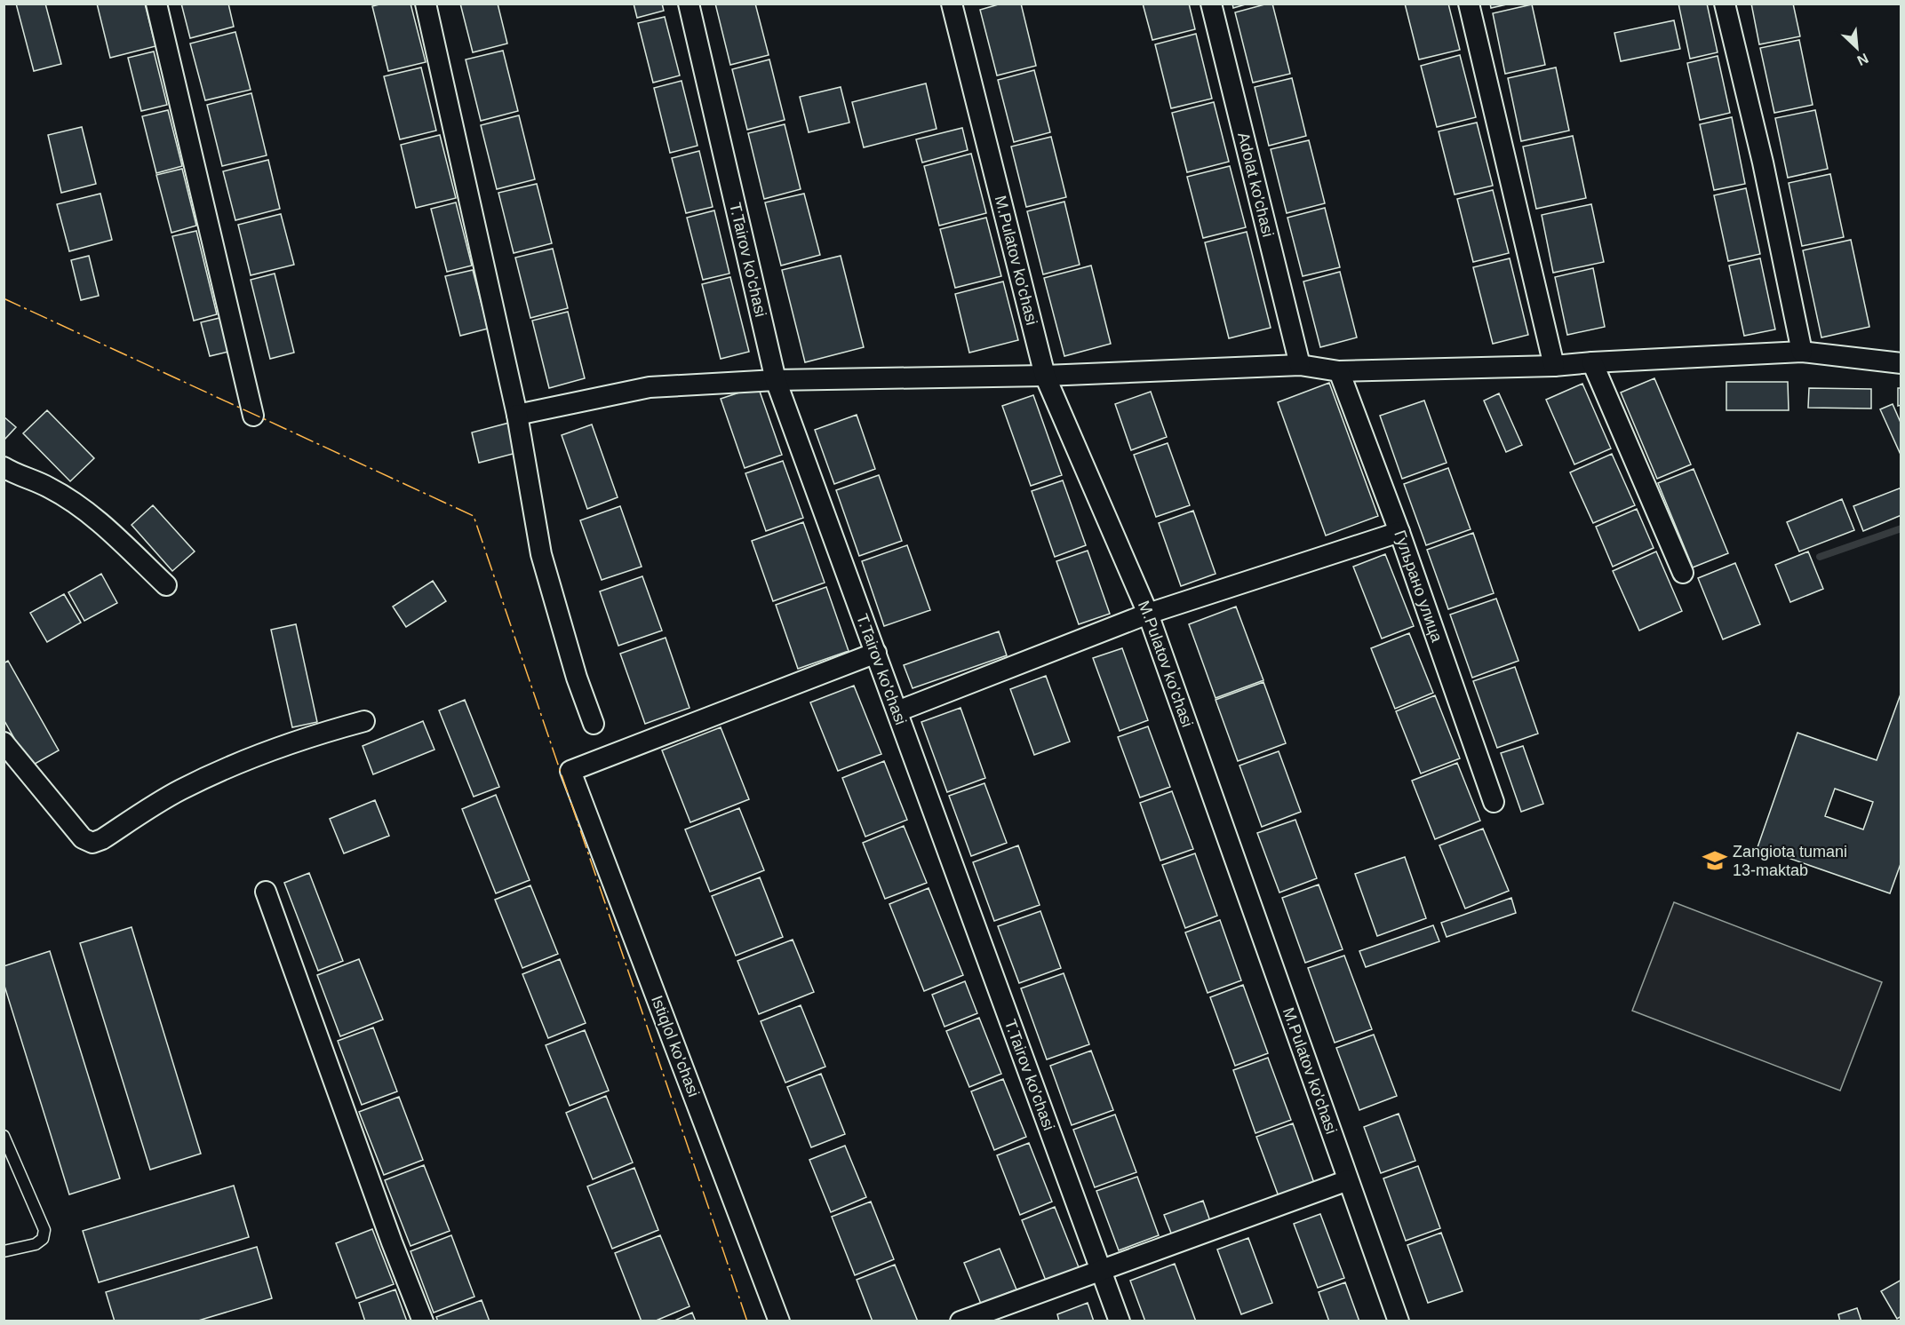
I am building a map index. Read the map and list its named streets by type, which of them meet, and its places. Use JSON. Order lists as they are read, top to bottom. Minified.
{"streets":{"street":["Adolat ko'chasi","T.Tairov ko'chasi","M.Pulatov ko'chasi","Гульрано улица","Istiqlol ko'chasi"]},"crossings":[["T.Tairov ko'chasi","Istiqlol ko'chasi"]],"places":{"school or university":["Zangiota tumani 13-maktab"]},"north":"bottom right"}
